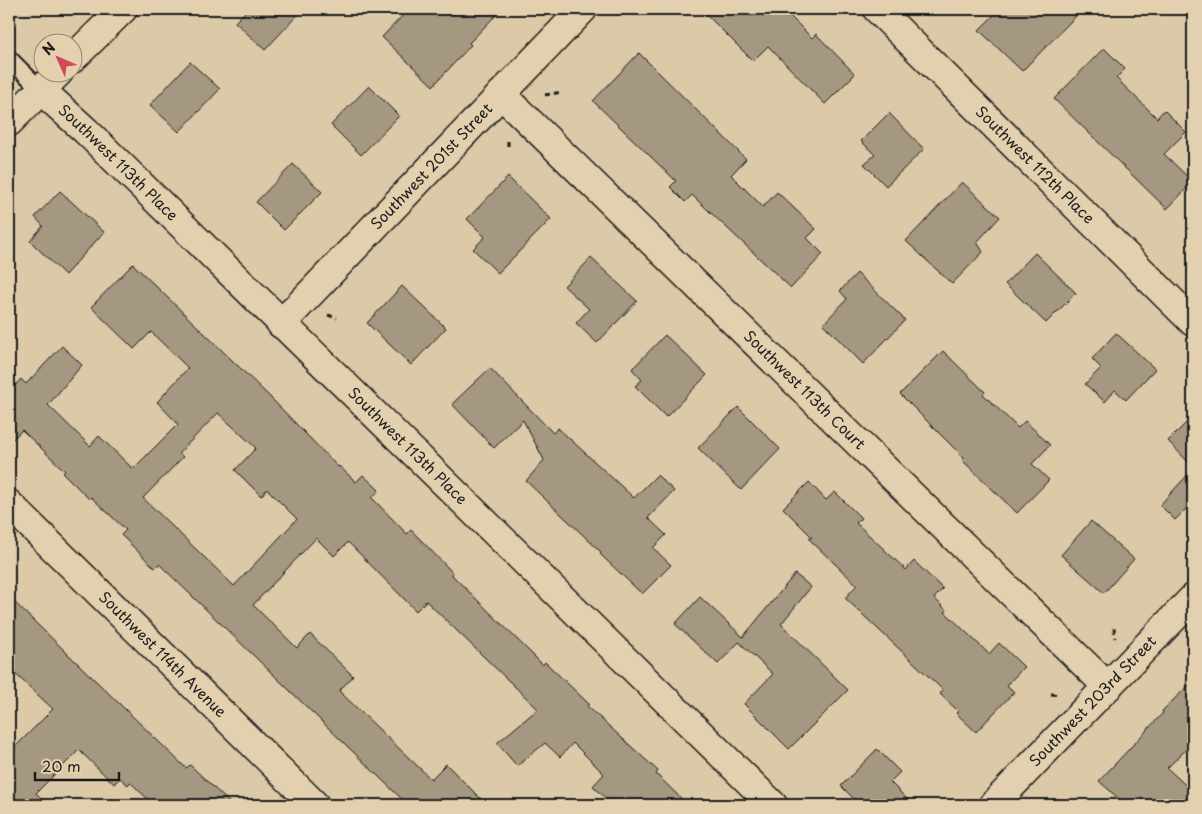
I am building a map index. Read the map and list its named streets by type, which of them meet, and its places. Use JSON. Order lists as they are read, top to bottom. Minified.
{"streets":{"street":["Southwest 113th Place","Southwest 112th Place","Southwest 201st Street","Southwest 113th Court","Southwest 114th Avenue","Southwest 203rd Street"]},"crossings":[["Southwest 113th Place","Southwest 201st Street"],["Southwest 201st Street","Southwest 113th Court"],["Southwest 113th Court","Southwest 203rd Street"]],"scale_bar":"20 m","north":"top left"}
